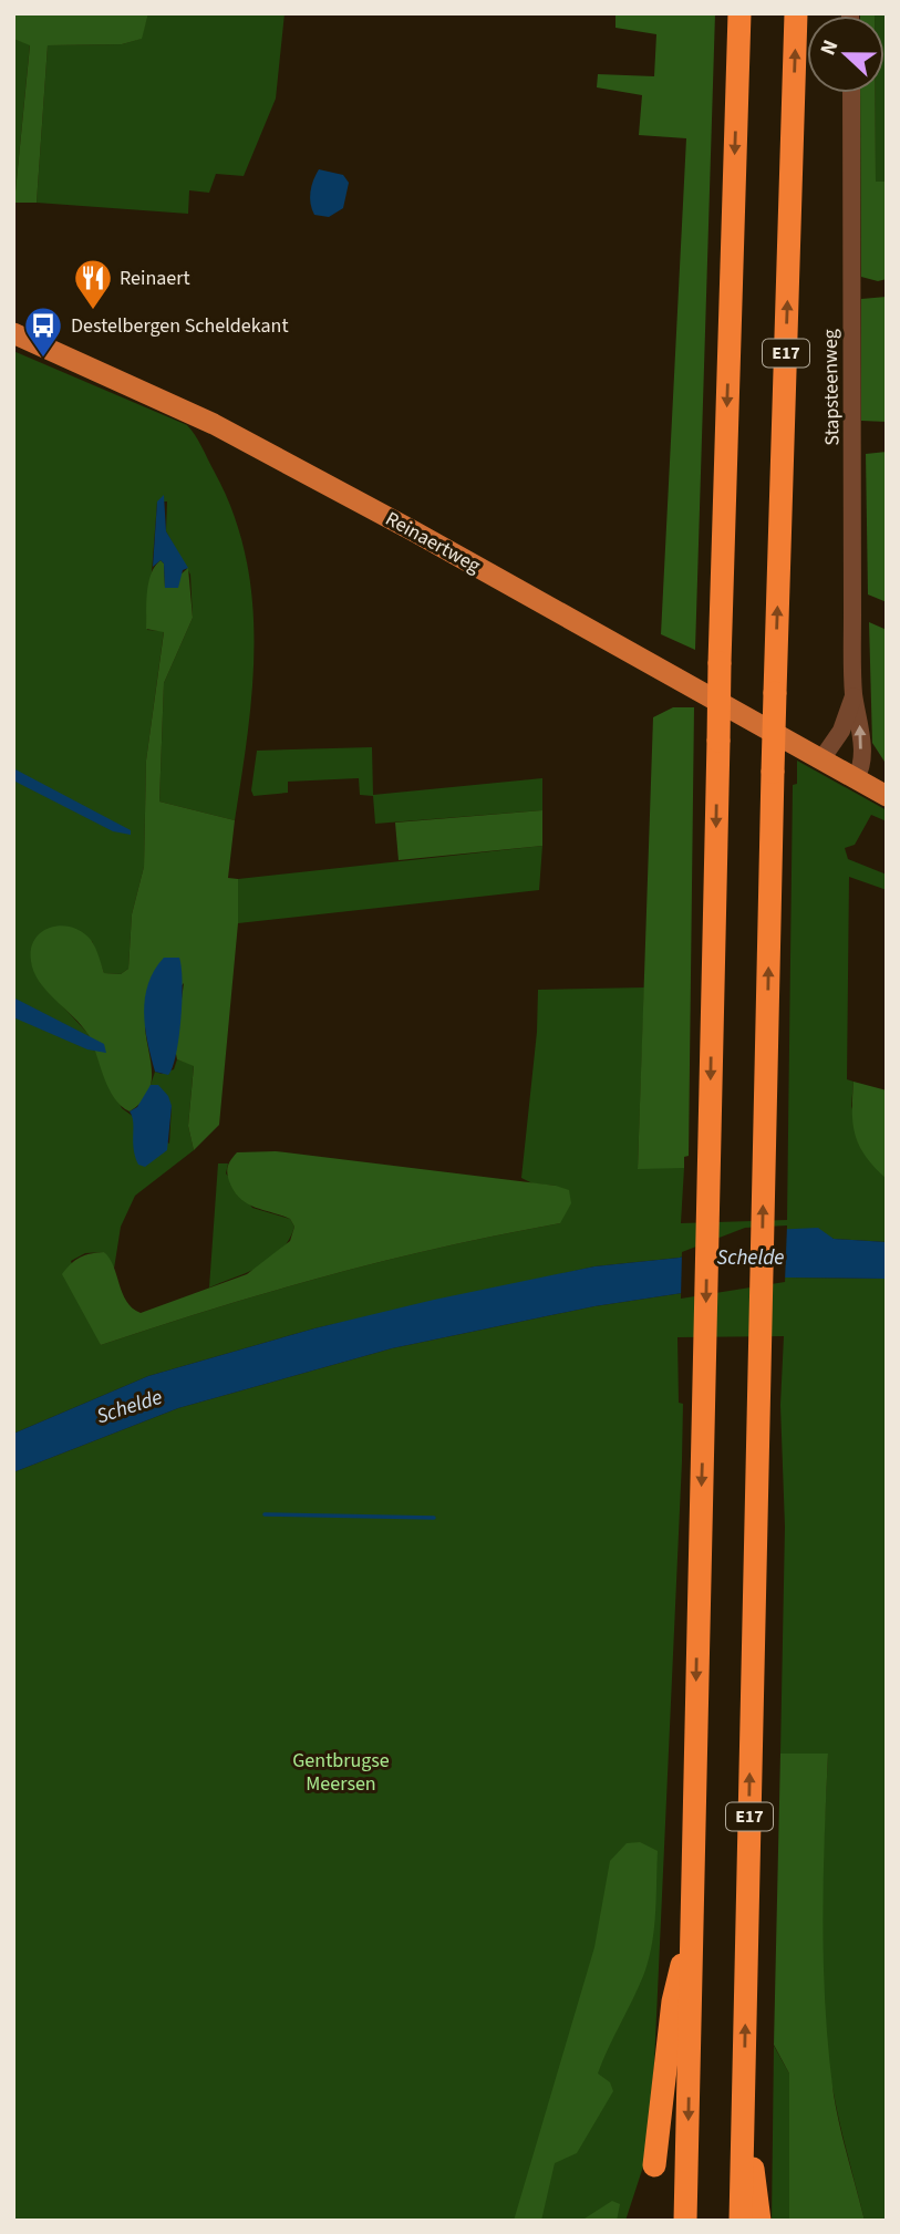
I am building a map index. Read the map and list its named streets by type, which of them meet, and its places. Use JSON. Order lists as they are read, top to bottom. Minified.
{"streets":{"highway":["E17"],"main road":["Reinaertweg"],"street":["Stapsteenweg"]},"crossings":[["Stapsteenweg","Reinaertweg"]],"water":["Schelde"],"parks":["Gentbrugse Meersen"],"places":{"restaurant":["Reinaert"],"bus stop":["Destelbergen Scheldekant"]},"north":"left"}
